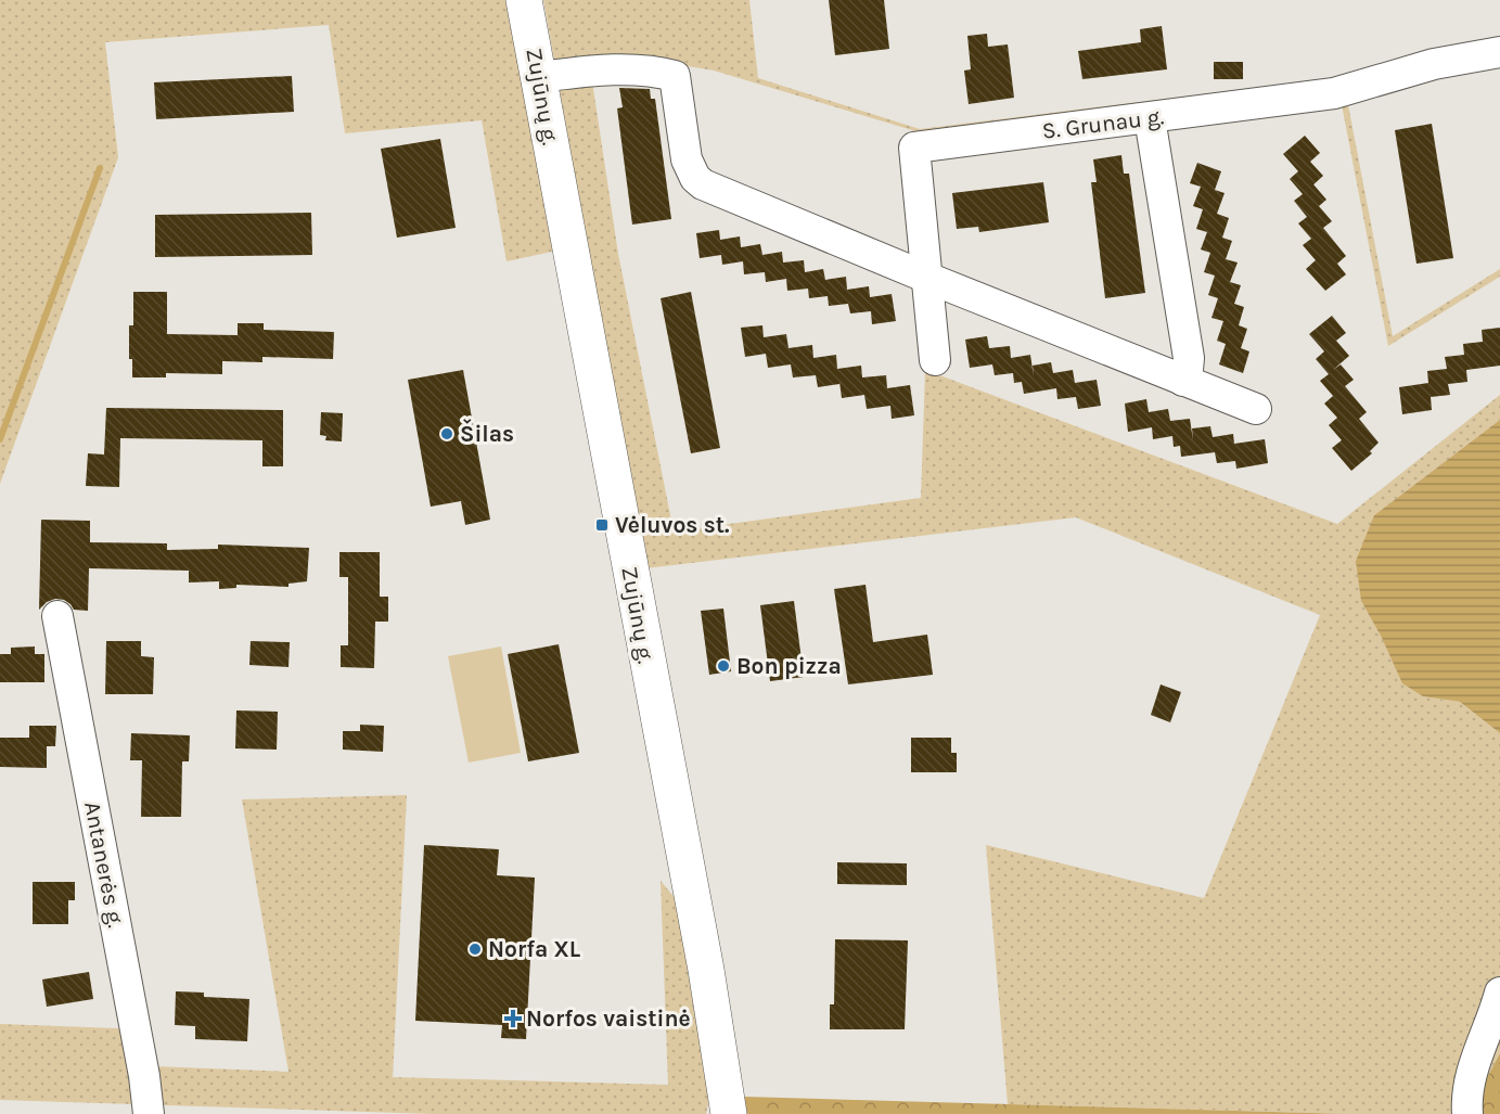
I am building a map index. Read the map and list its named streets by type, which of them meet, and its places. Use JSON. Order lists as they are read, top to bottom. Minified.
{"streets":{"main road":["Zujūnų g."],"street":["S. Grunau g.","Antanerės g."]},"places":{"other":["Šilas","Bon pizza","Norfa XL"],"transit":["Vėluvos st."],"health":["Norfos vaistinė"]}}
